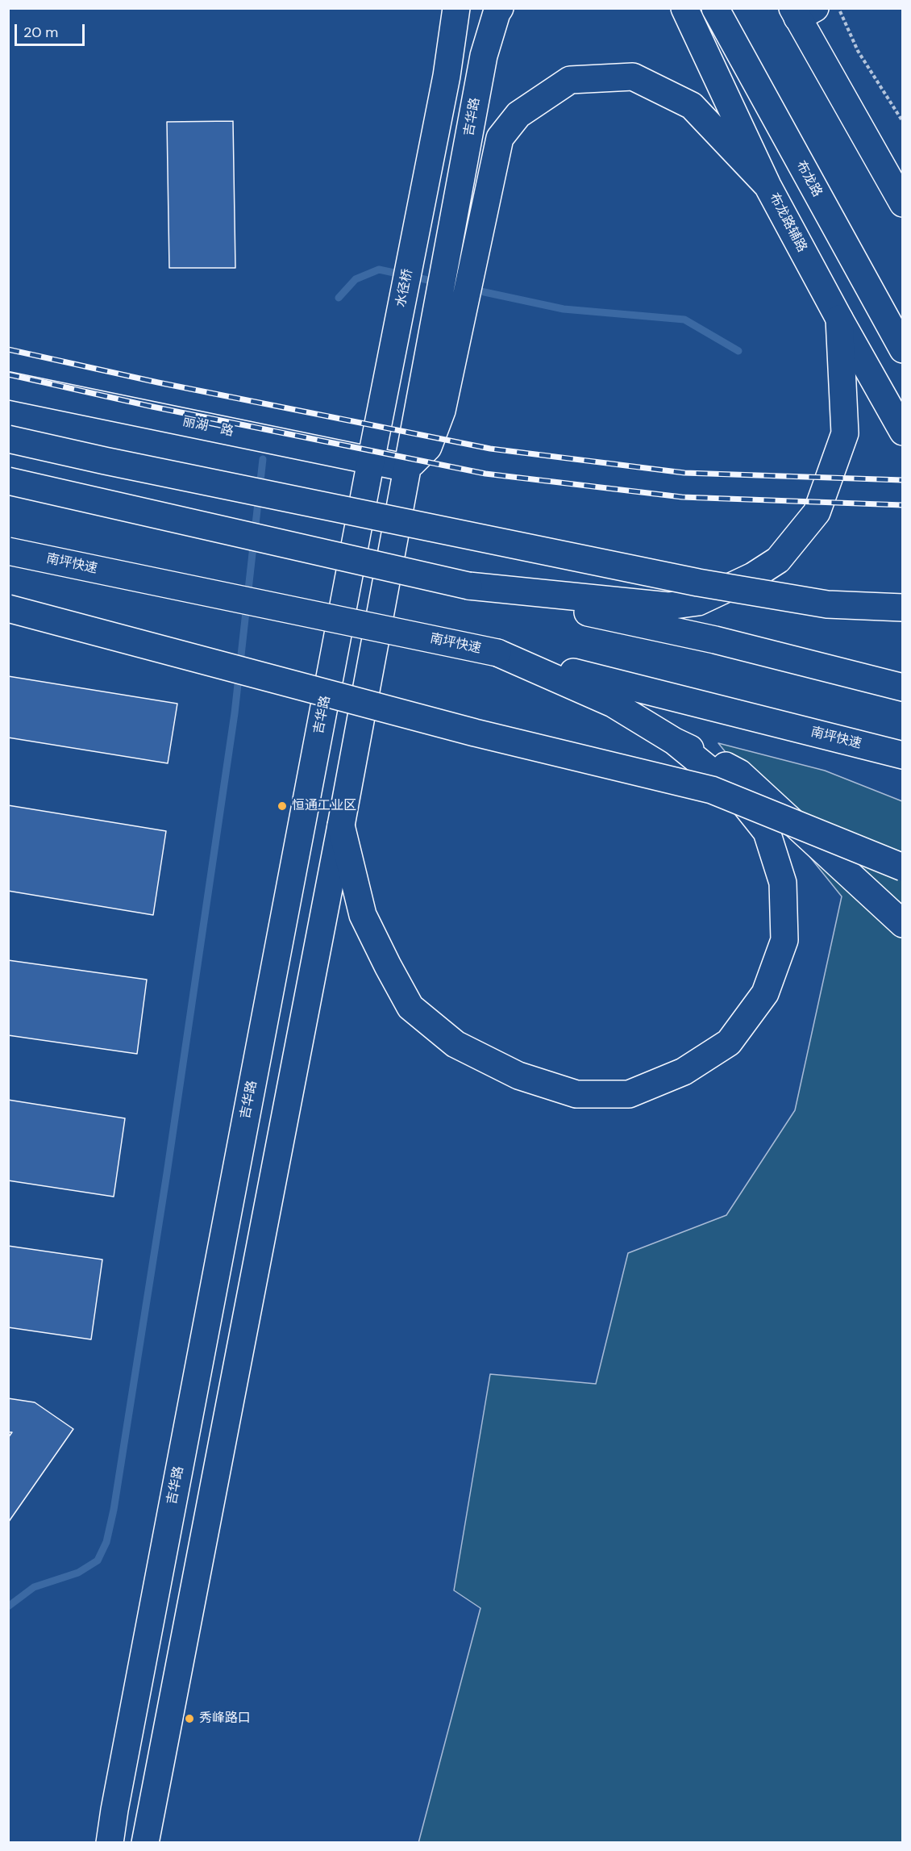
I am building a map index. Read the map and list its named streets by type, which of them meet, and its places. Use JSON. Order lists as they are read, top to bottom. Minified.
{"streets":{"main road":["吉华路","布龙路","布龙路辅路","水径桥","丽湖一路","南坪快速"]},"crossings":[["吉华路","水径桥"],["吉华路","丽湖一路"]],"places":["恒通工业区","秀峰路口"],"scale_bar":"20 m"}
